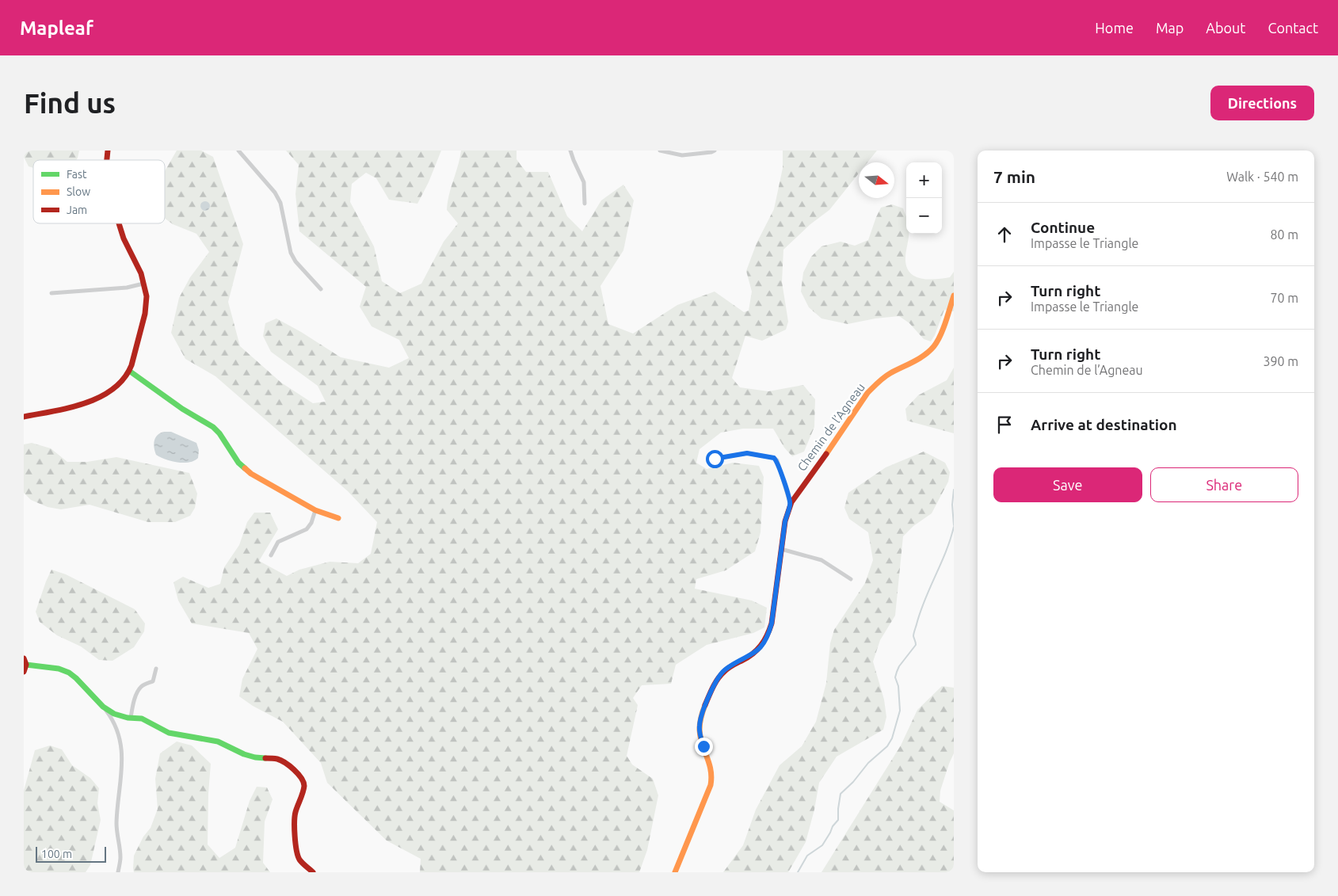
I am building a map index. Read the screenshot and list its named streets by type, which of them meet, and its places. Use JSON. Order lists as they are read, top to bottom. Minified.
{"streets":{"street":["Chemin de l’Agneau"]},"legend":["Fast","Slow","Jam"],"scale_bar":"100 m","north":"right","page":{"header":"Mapleaf","nav":["Home","Map","About","Contact"],"buttons":["Directions",["Save","Share"]],"title":"Find us","heading":["7 min","Walk · 540 m"],"map_buttons":["+","−"],"list":[["Continue","Impasse le Triangle","80 m"],["Turn right","Impasse le Triangle","70 m"],["Turn right","Chemin de l’Agneau","390 m"],"Arrive at destination"],"scale":"100 m"}}
